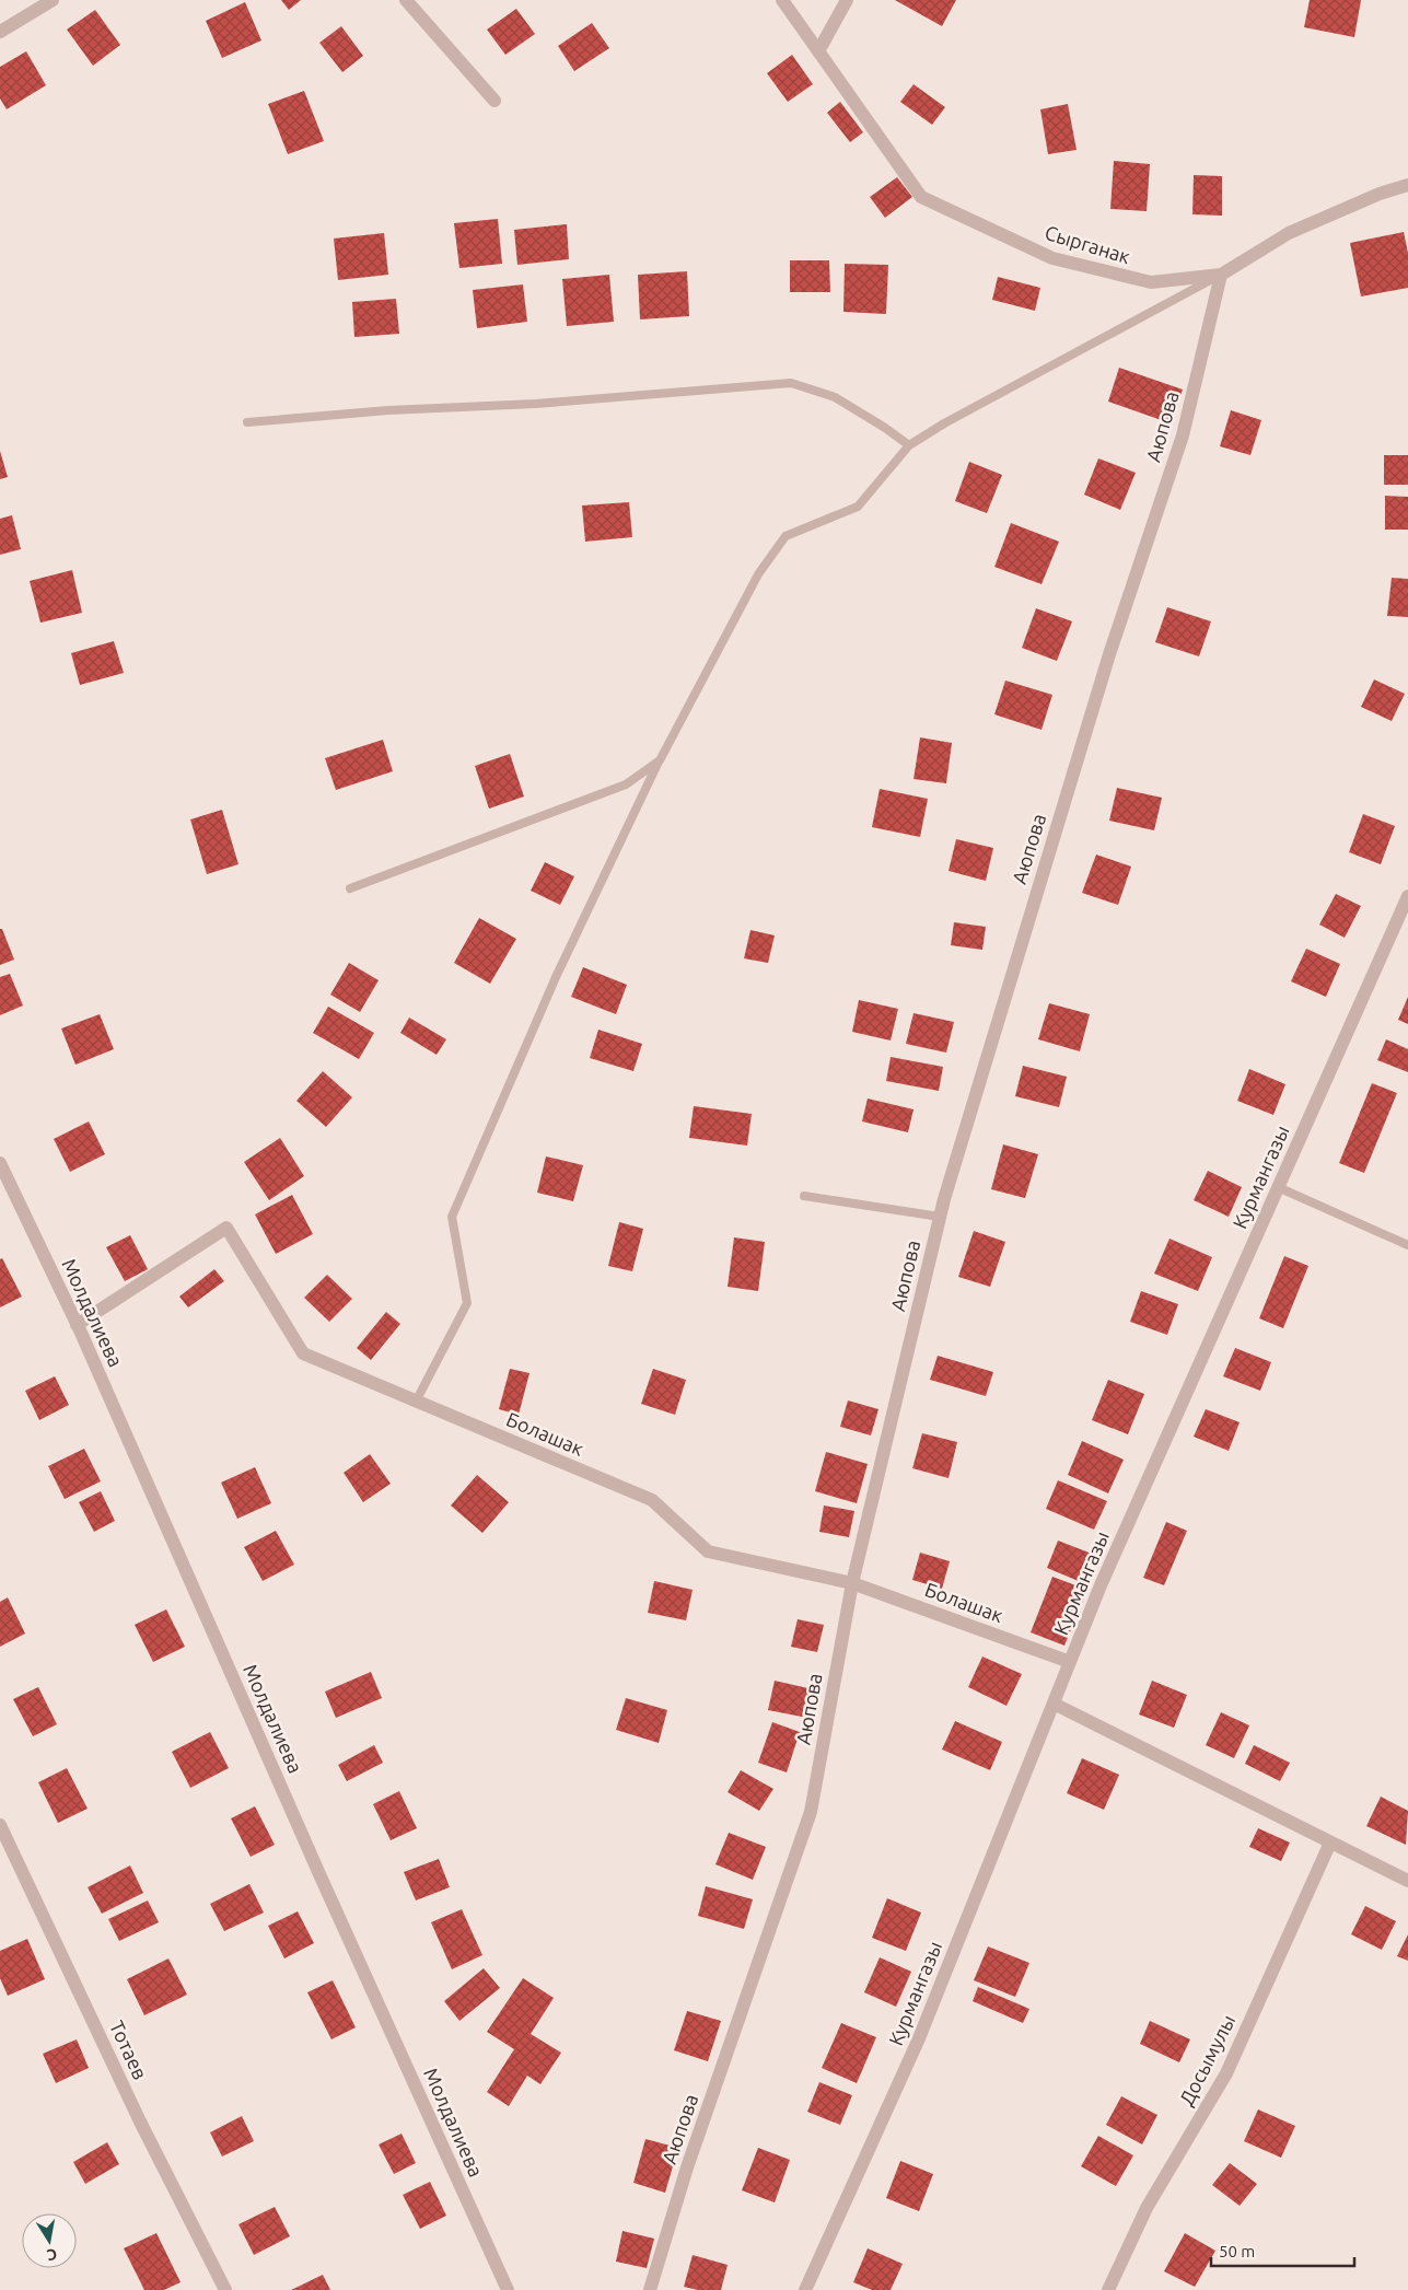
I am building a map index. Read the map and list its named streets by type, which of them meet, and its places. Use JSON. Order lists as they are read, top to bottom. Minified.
{"streets":{"street":["Сырганак","Аюпова","Курмангазы","Молдалиева","Болашак","Тотаев","Досымулы"]},"crossings":[["Сырганак","Аюпова"],["Аюпова","Болашак"],["Курмангазы","Болашак"],["Молдалиева","Болашак"]],"scale_bar":"50 m","north":"bottom"}
